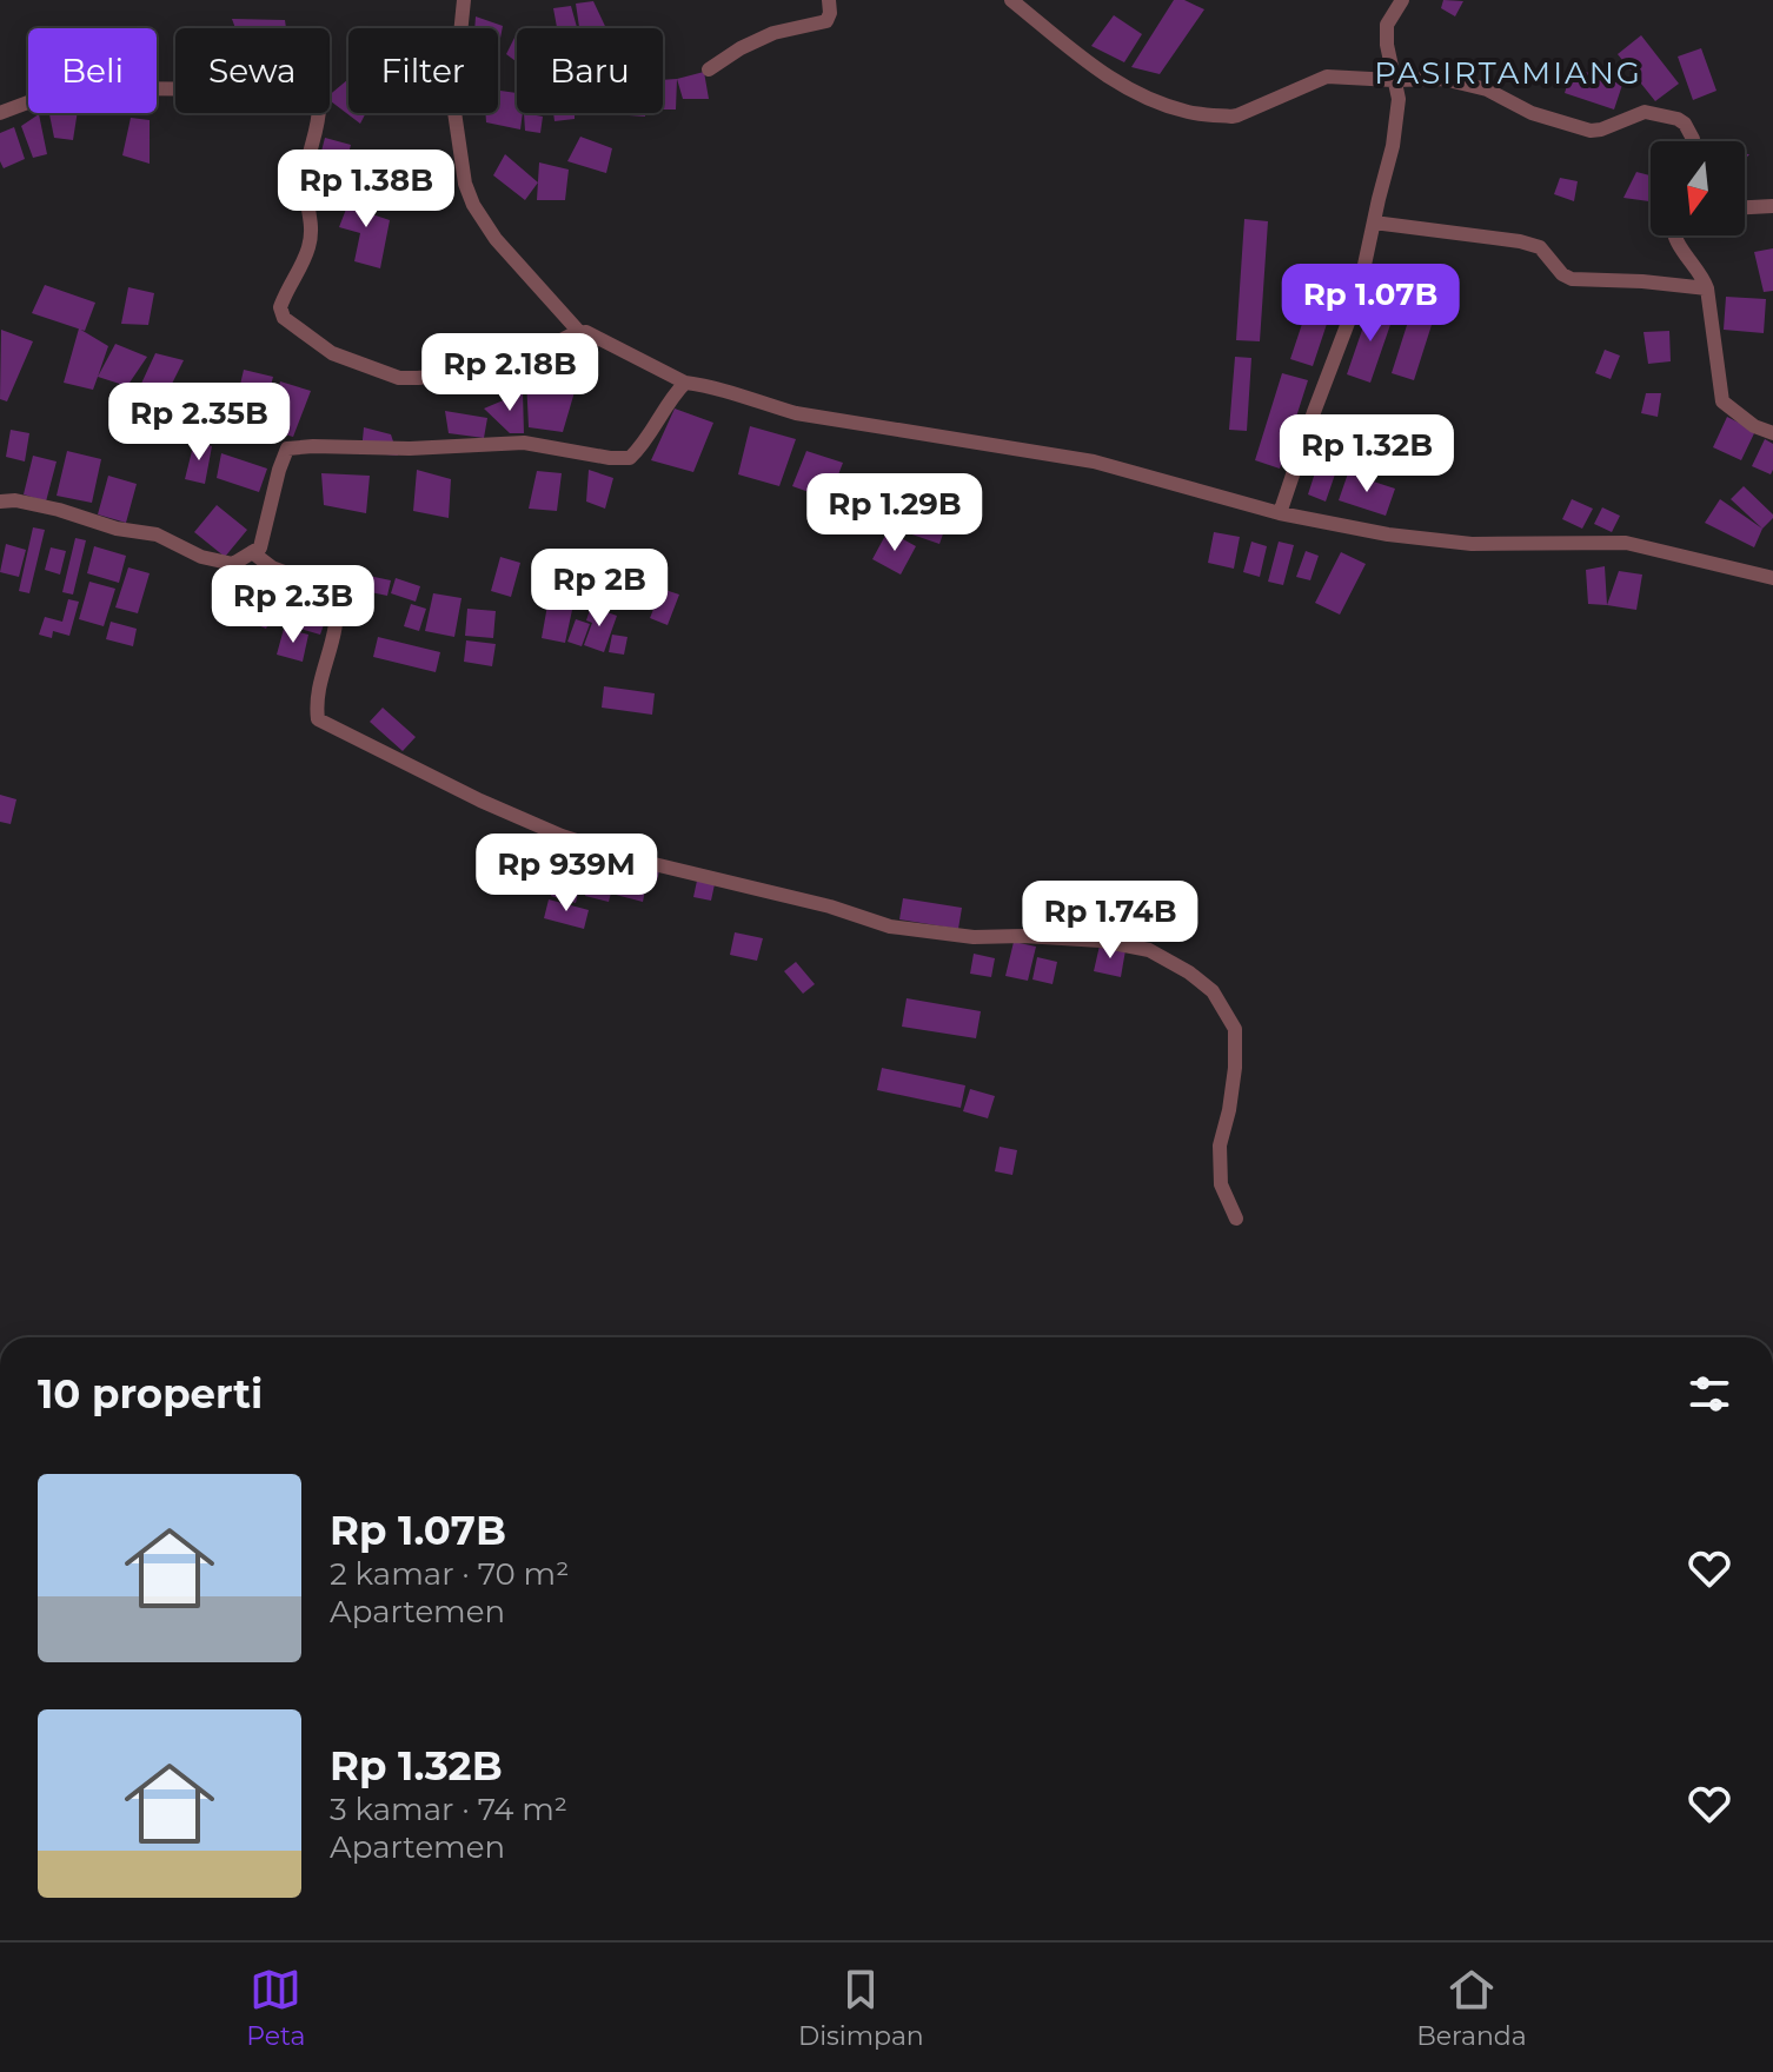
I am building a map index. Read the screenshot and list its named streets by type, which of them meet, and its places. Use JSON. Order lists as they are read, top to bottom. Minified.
{"districts":["PASIRTAMIANG"],"north":"bottom","page":{"chip":["Beli","Sewa","Filter","Baru"],"price":["Rp 1.38B","Rp 1.07B","Rp 2.18B","Rp 2.35B","Rp 1.32B","Rp 1.29B","Rp 2B","Rp 2.3B","Rp 939M","Rp 1.74B"],"heading":"10 properti","list":[{"name":"Rp 1.07B","note":"2 kamar · 70 m² · Apartemen"},{"name":"Rp 1.32B","note":"3 kamar · 74 m² · Apartemen"}],"tabs":["Peta","Disimpan","Beranda"]}}
